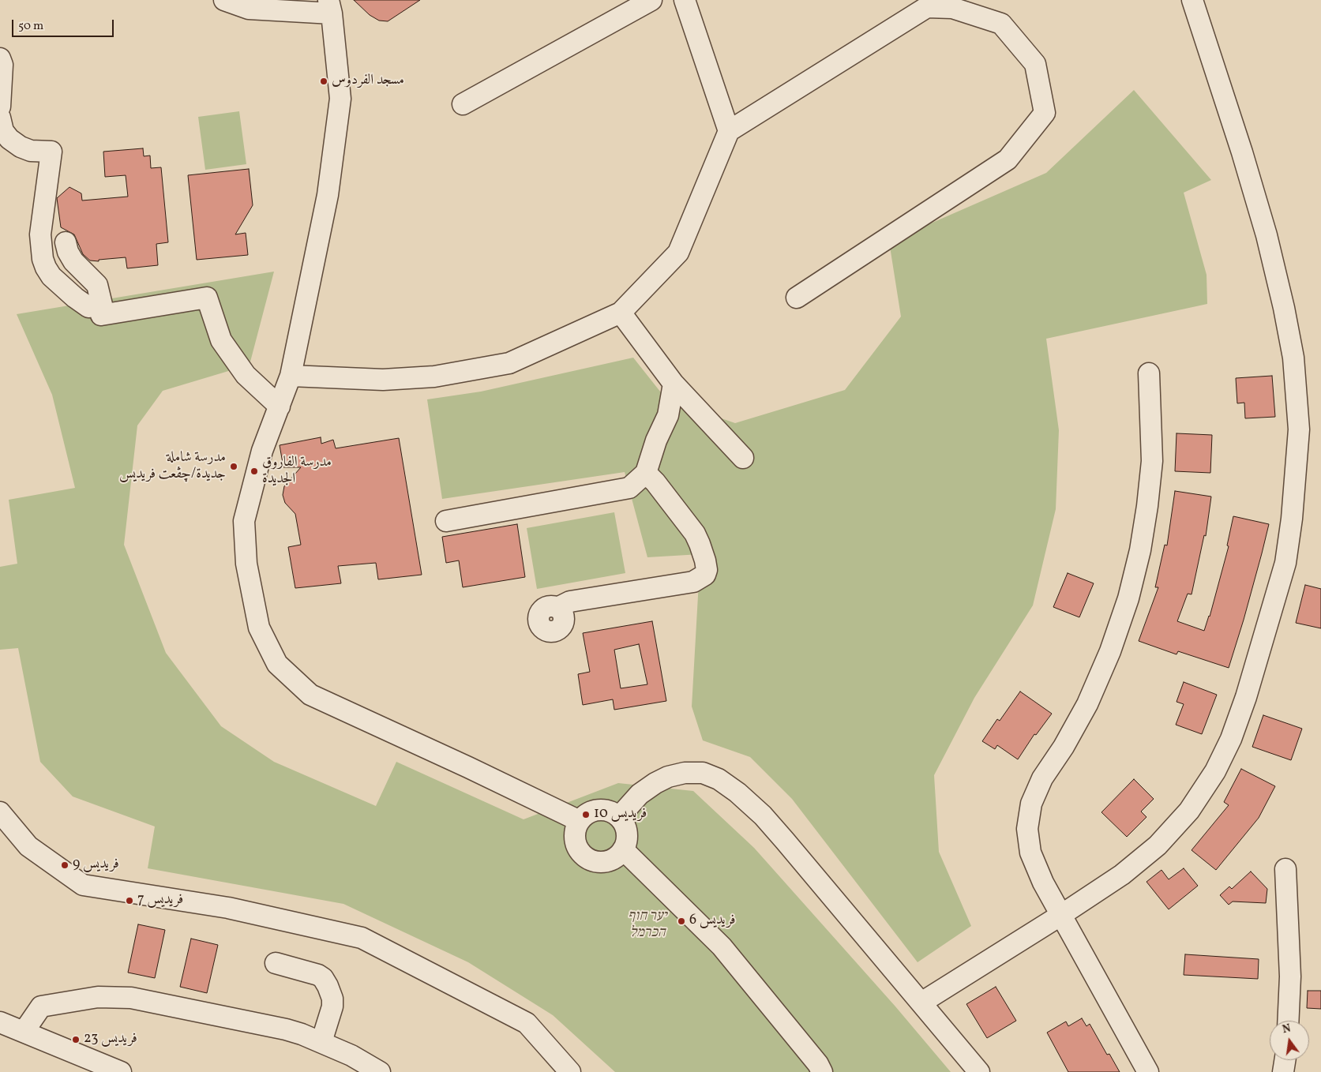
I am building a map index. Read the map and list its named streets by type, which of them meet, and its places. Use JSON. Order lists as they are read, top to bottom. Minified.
{"parks":["יער חוף הכרמל"],"places":["مسجد الفردوس","مدرسة شاملة جديدة/چڤعت فريديس","مدرسة الفاروق الجديدة","فريديس 10","فريديس 9","فريديس 7","فريديس 6","فريديس 23"],"scale_bar":"50 m","north":"top"}
